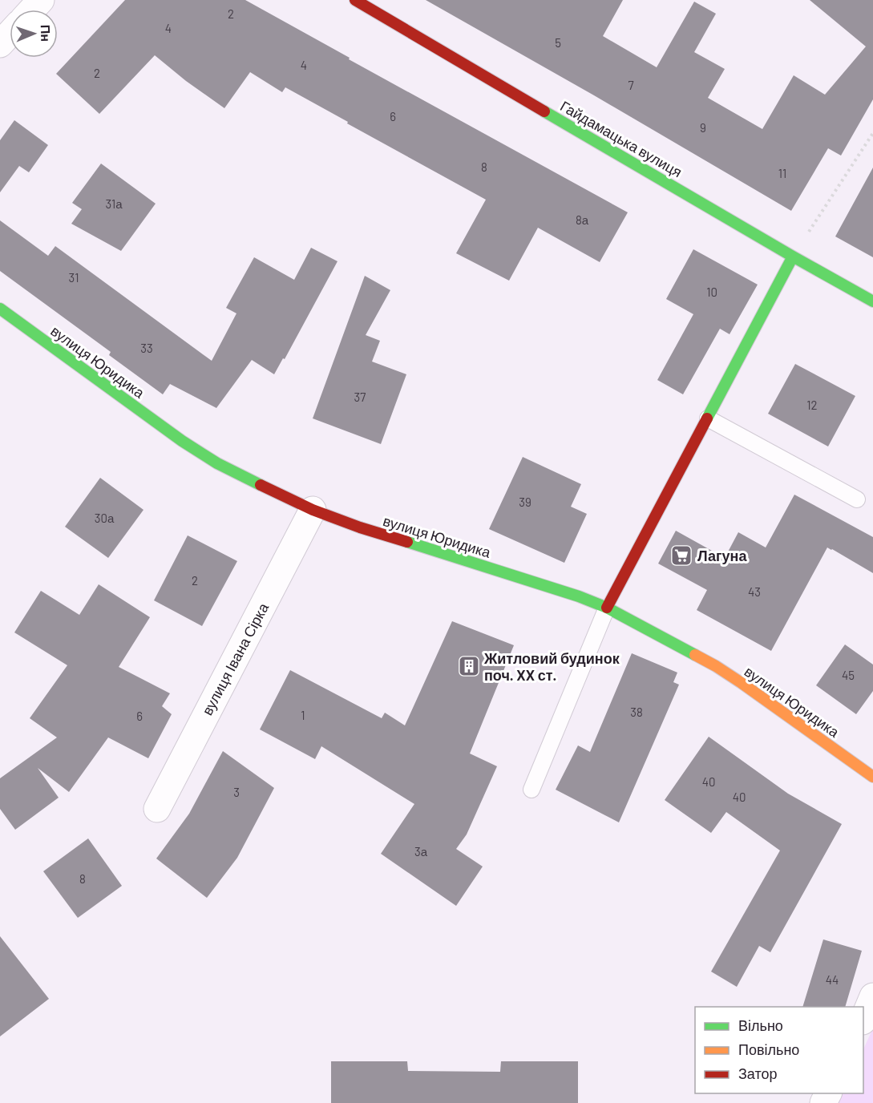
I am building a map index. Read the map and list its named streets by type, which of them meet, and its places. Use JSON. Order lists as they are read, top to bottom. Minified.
{"streets":{"street":["Гайдамацька вулиця","вулиця Юридика","вулиця Івана Сірка"]},"crossings":[["вулиця Юридика","вулиця Івана Сірка"]],"places":{"supermarket":["Лагуна"],"building":["Житловий будинок поч. XX ст."]},"house_numbers":["2","4","5","4","2","7","6","9","8","11","31а","8а","31","10","33","37","12","39","30а","2","43","45","38","1","6","40","3","40","3а","8","44"],"legend":["Вільно","Повільно","Затор"],"north":"right"}
